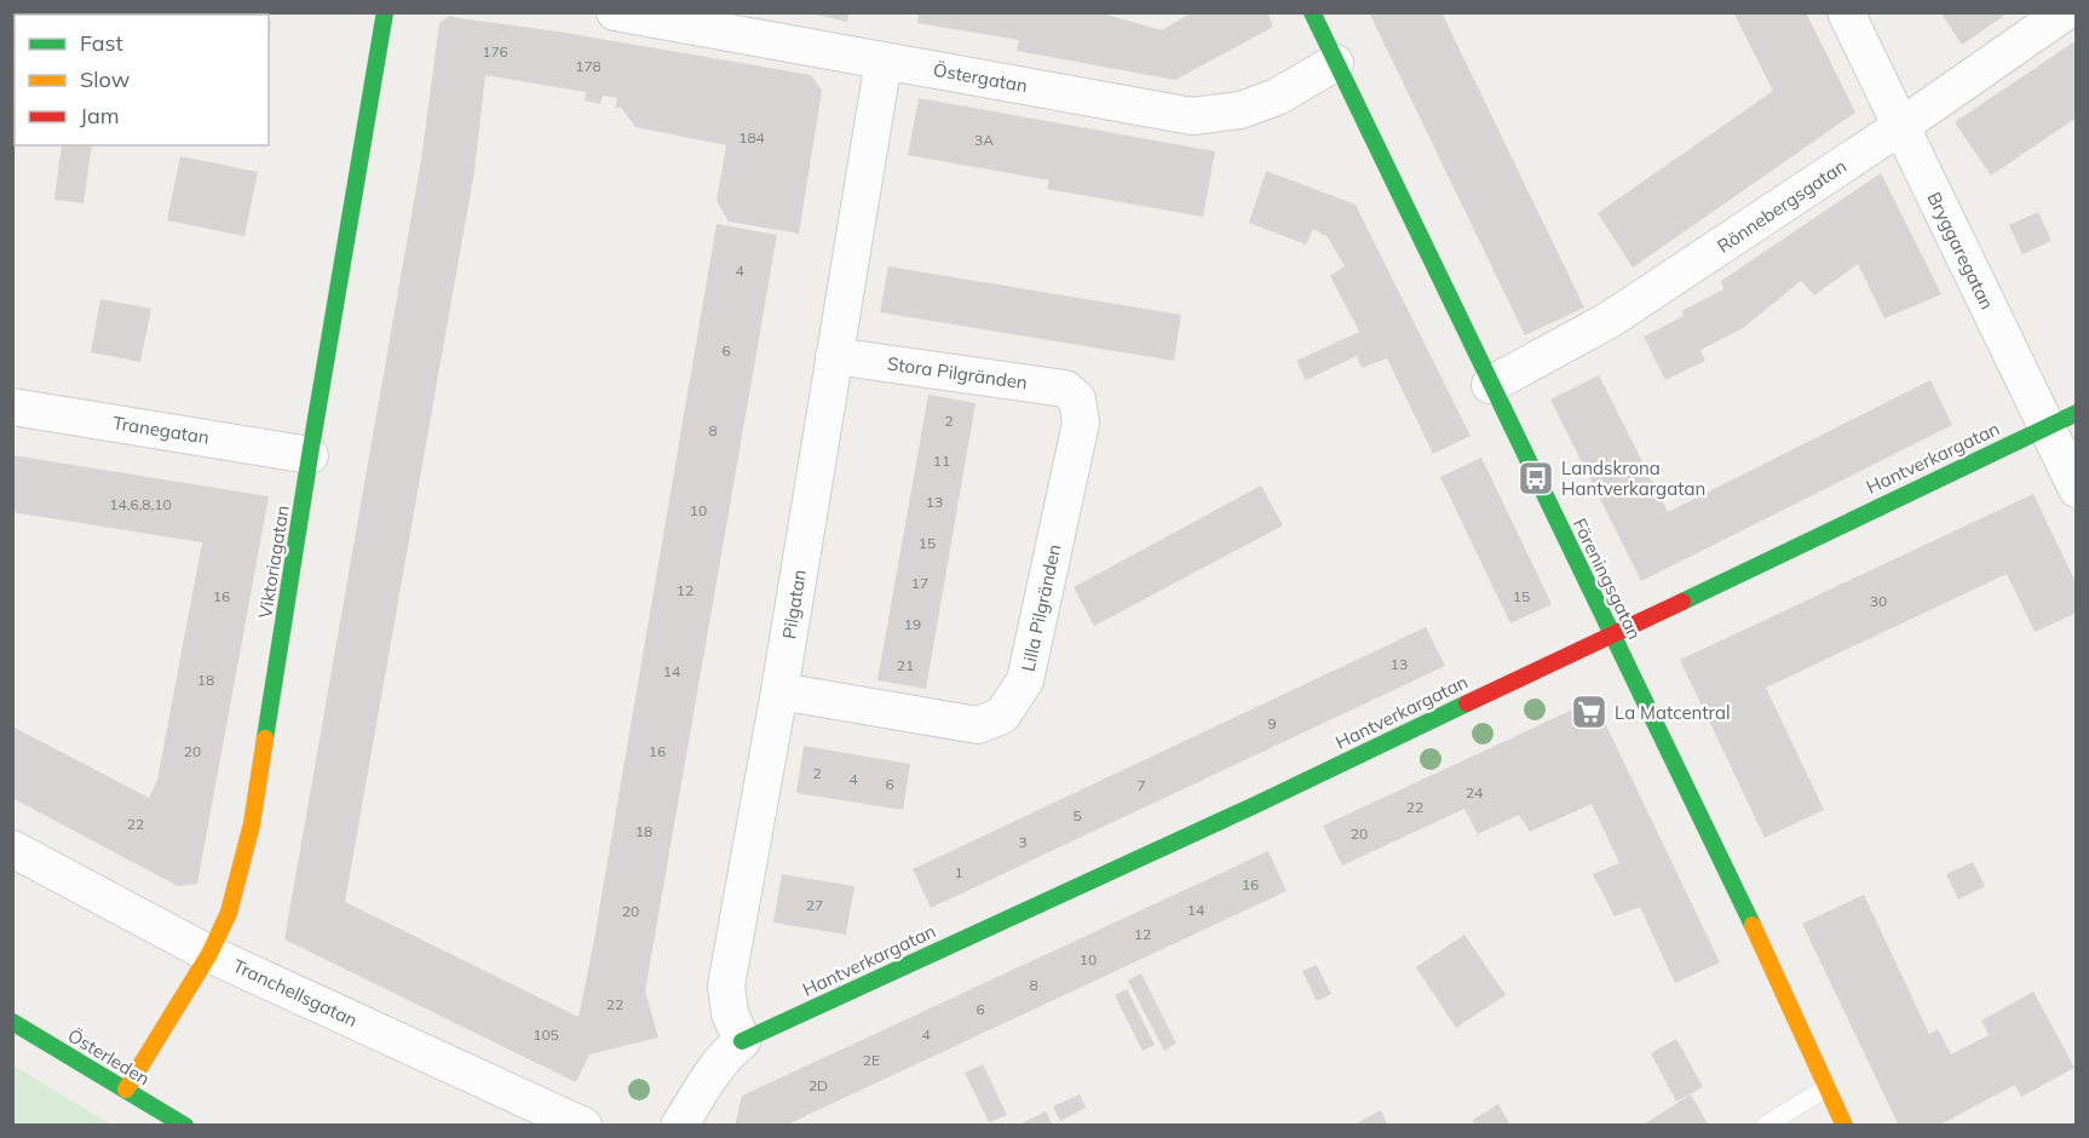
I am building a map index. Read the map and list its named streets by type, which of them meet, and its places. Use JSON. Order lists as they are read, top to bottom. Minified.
{"streets":{"street":["Östergatan","Rönnebergsgatan","Bryggaregatan","Stora Pilgränden","Tranegatan","Hantverkargatan","Viktoriagatan","Föreningsgatan","Pilgatan","Lilla Pilgränden","Tranchellsgatan","Österleden"]},"crossings":[["Östergatan","Föreningsgatan"],["Östergatan","Pilgatan"],["Rönnebergsgatan","Bryggaregatan"],["Rönnebergsgatan","Föreningsgatan"],["Bryggaregatan","Hantverkargatan"],["Stora Pilgränden","Pilgatan"],["Stora Pilgränden","Lilla Pilgränden"],["Tranegatan","Viktoriagatan"],["Hantverkargatan","Föreningsgatan"],["Hantverkargatan","Pilgatan"],["Viktoriagatan","Tranchellsgatan"],["Viktoriagatan","Österleden"],["Pilgatan","Lilla Pilgränden"]],"places":{"bus stop":["Landskrona Hantverkargatan"],"supermarket":["La Matcentral"]},"house_numbers":["176","178","184","3A","4","6","2","8","11","13","14,6,8,10","10","15","17","12","16","15","30","19","13","21","14","18","9","20","16","2","4","6","7","24","22","5","22","18","20","3","1","16","27","14","20","12","10","8","22","6","105","4","2E","2D"],"legend":["Fast","Slow","Jam"]}
